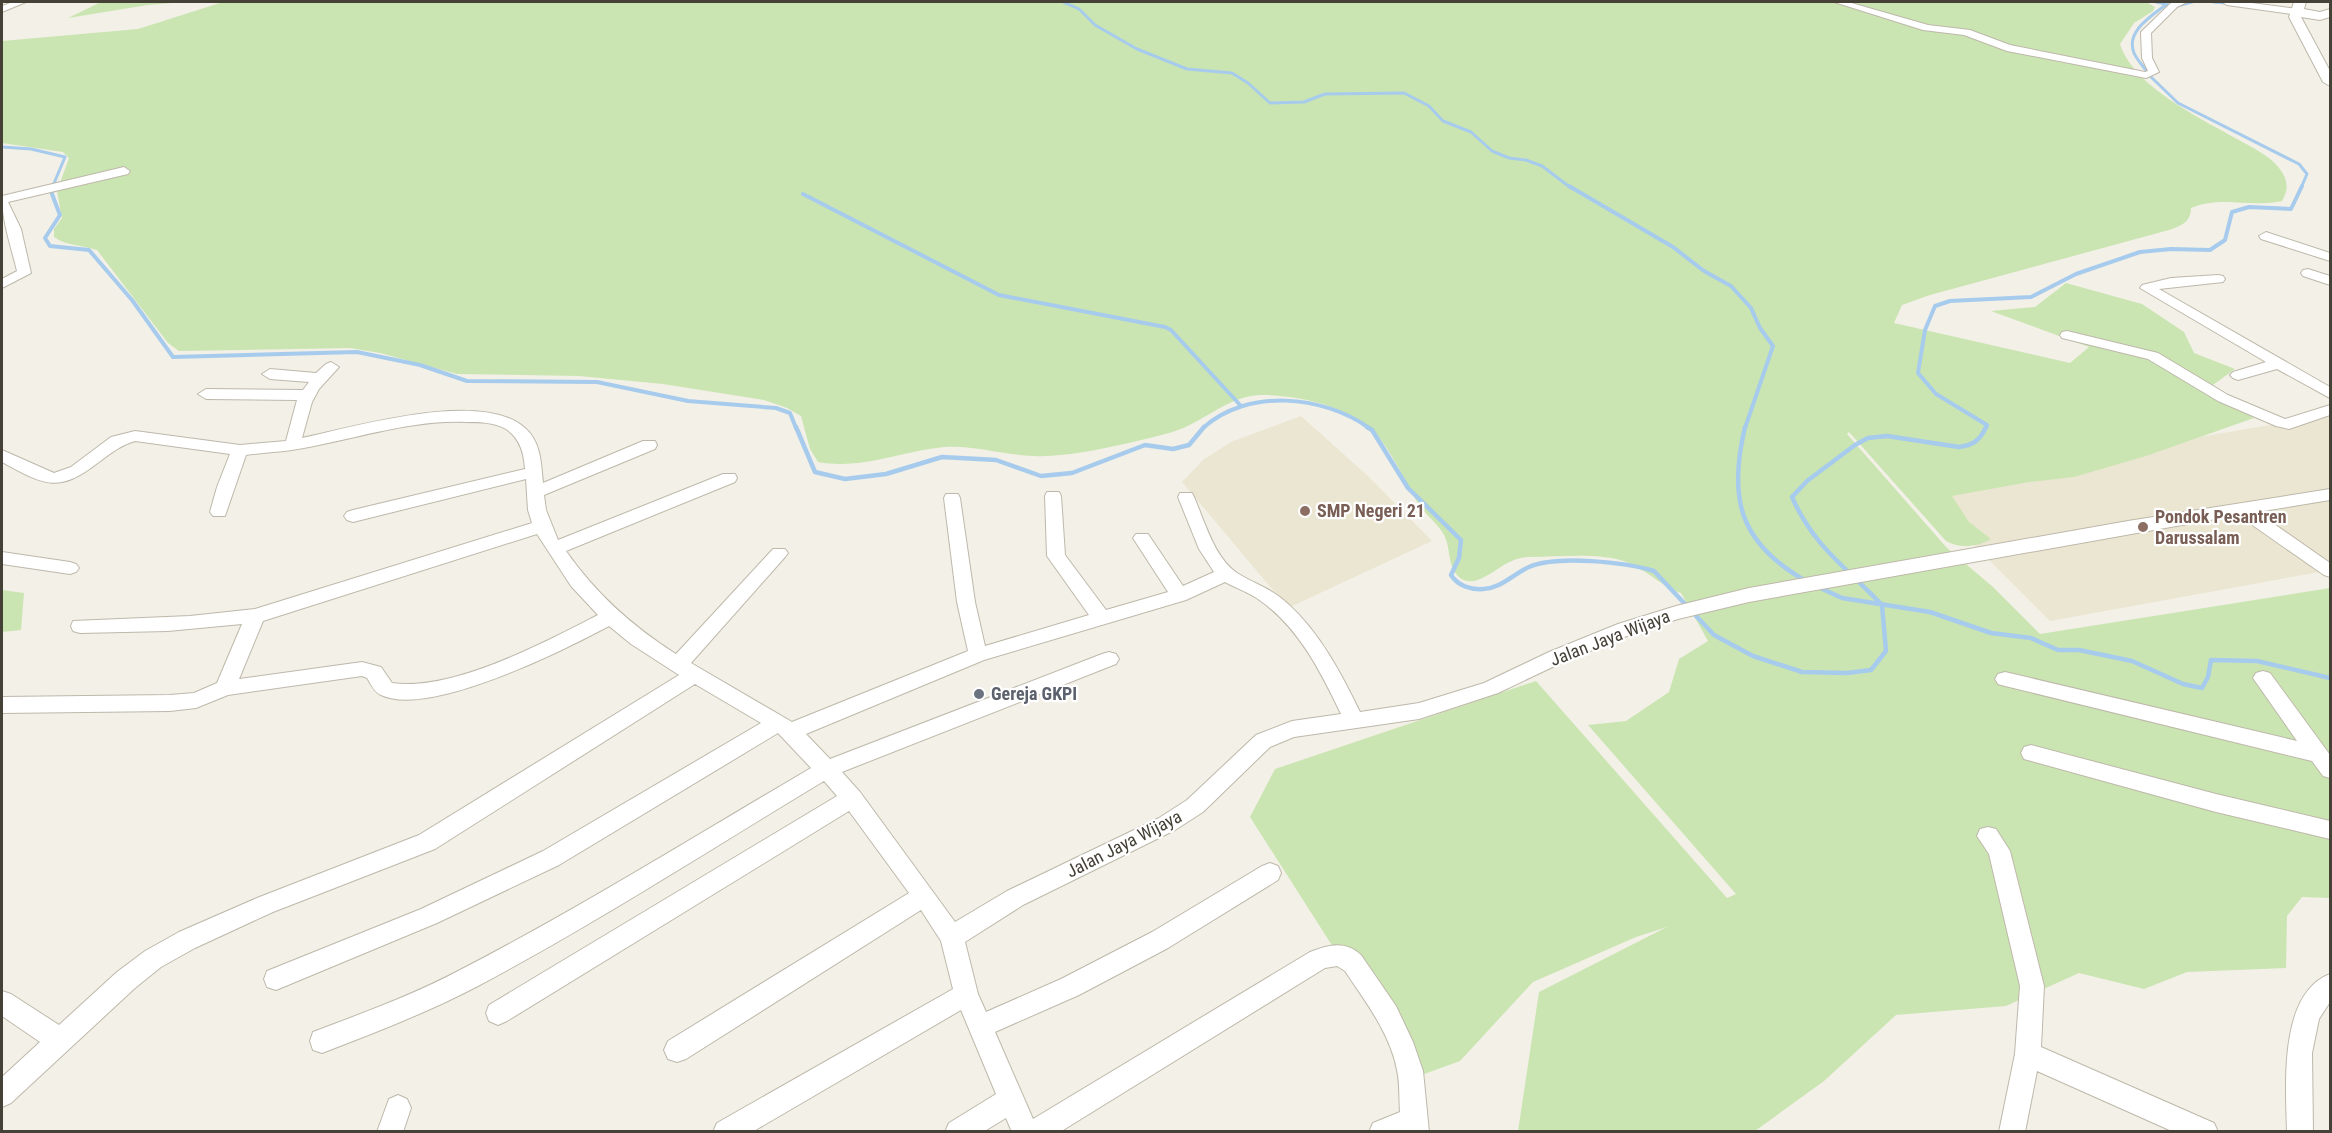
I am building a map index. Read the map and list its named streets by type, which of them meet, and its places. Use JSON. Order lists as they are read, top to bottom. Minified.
{"streets":{"street":["Jalan Jaya Wijaya"]},"places":["SMP Negeri 21","Pondok Pesantren Darussalam","Gereja GKPI"]}
